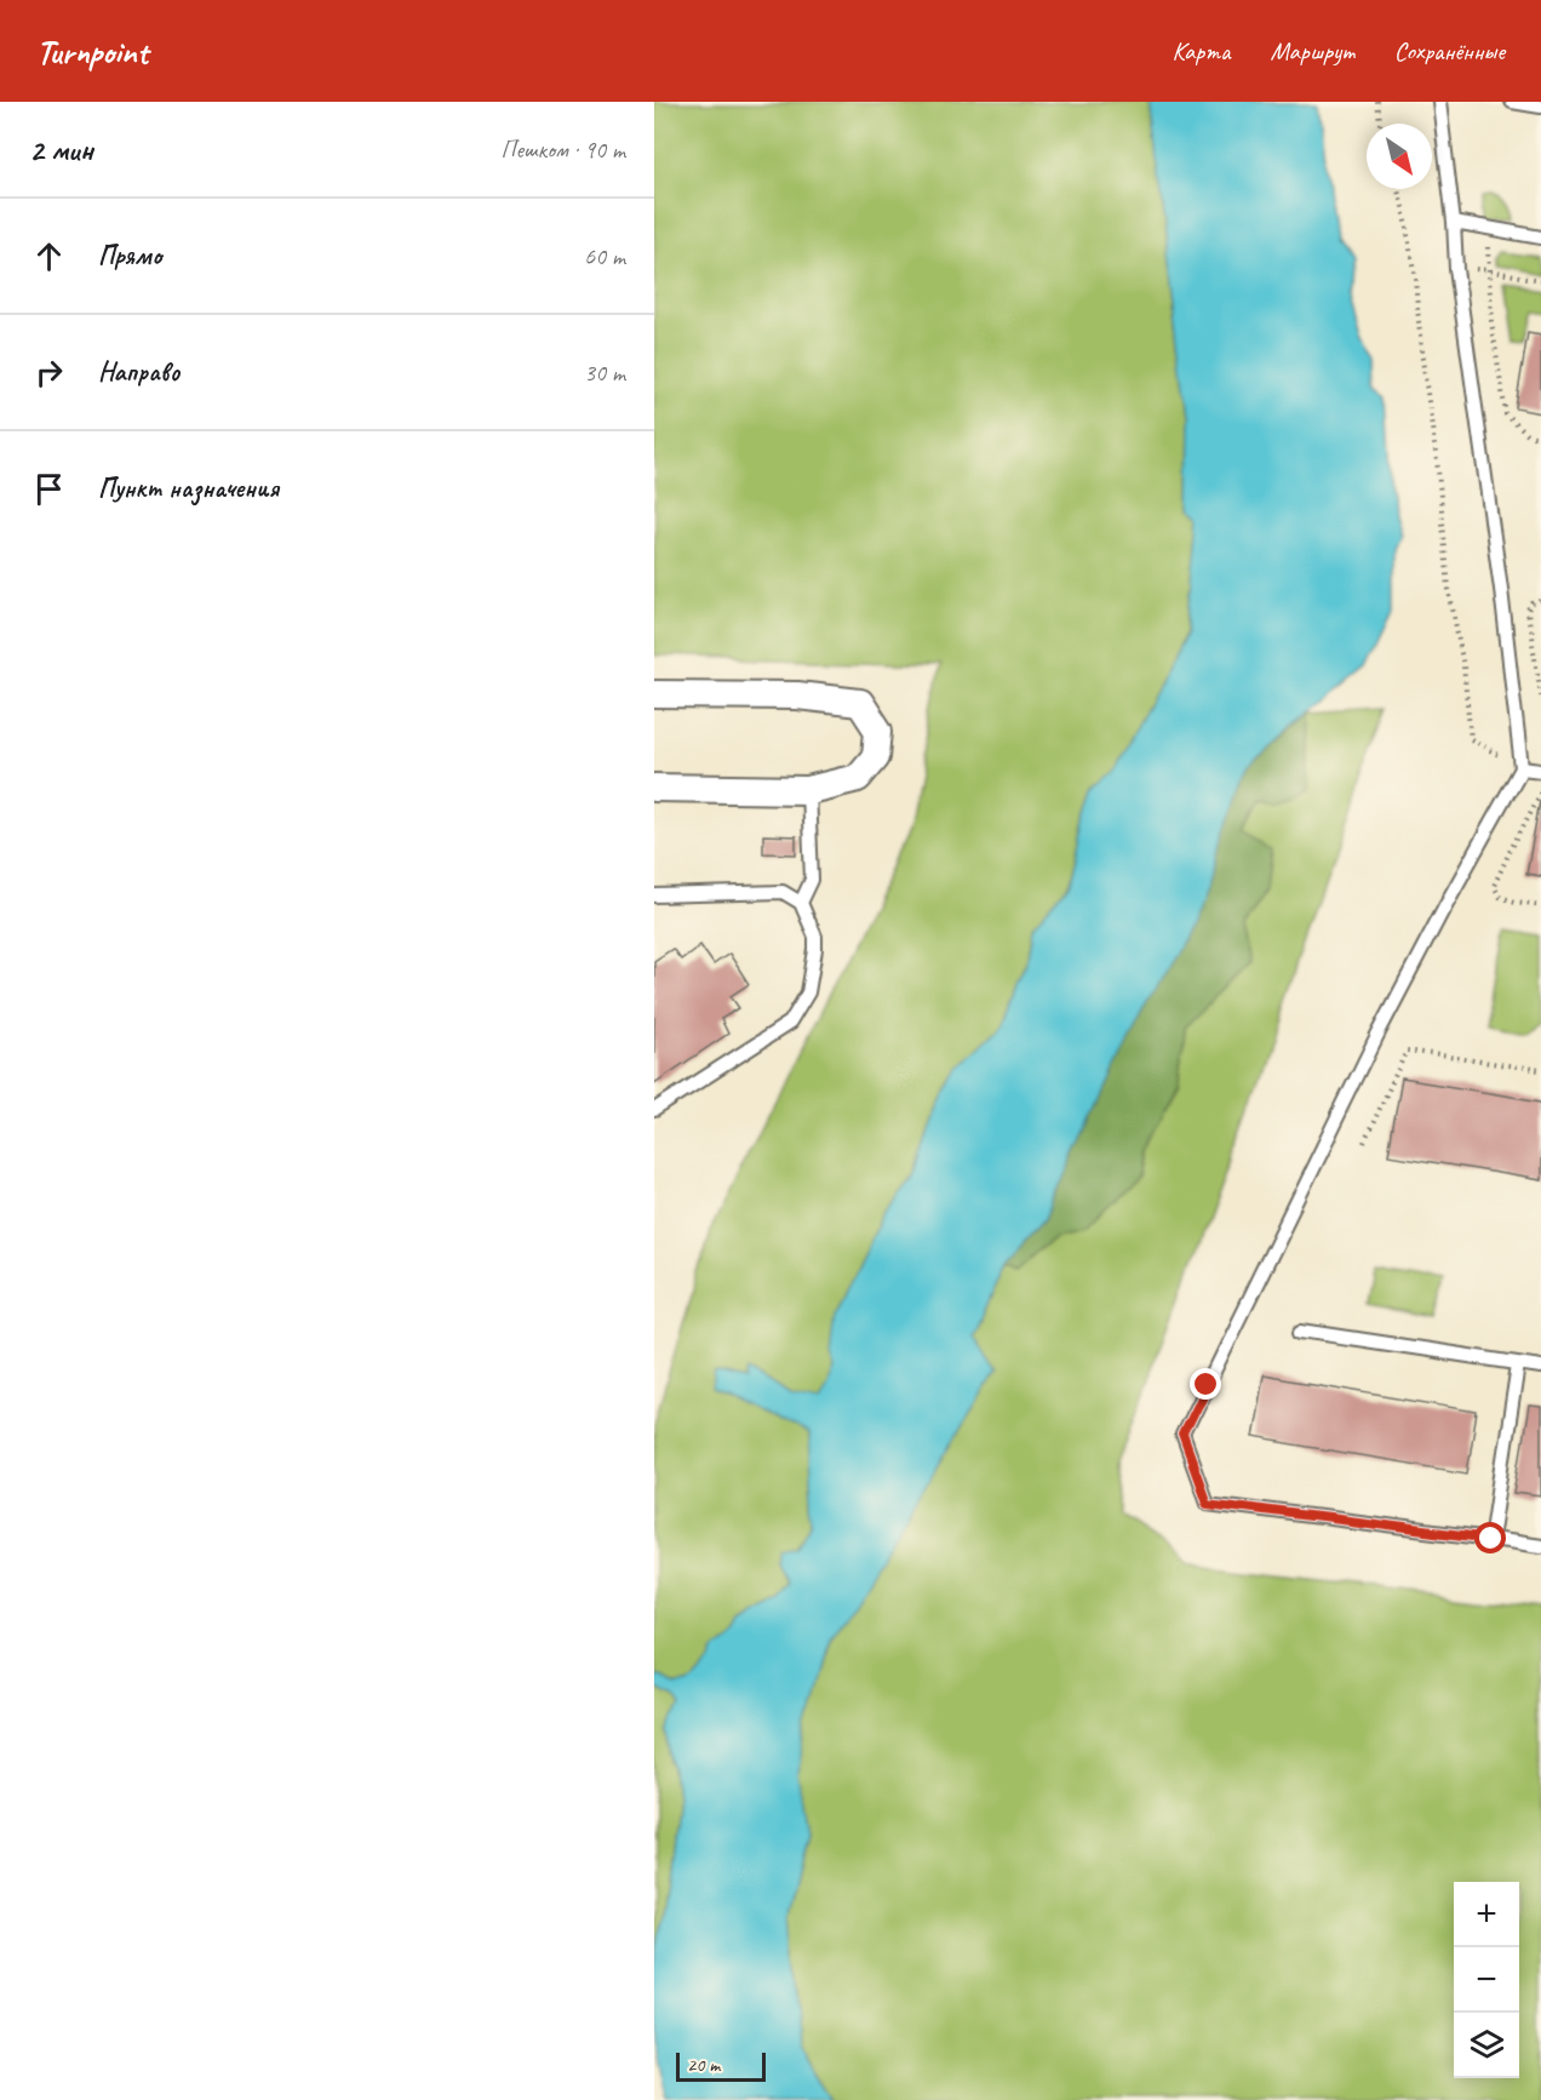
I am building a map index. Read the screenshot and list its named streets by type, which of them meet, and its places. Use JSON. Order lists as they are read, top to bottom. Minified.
{"scale_bar":"20 m","north":"bottom right","page":{"header":"Turnpoint","nav":["Карта","Маршрут","Сохранённые"],"heading":["2 мин","Пешком · 90 m"],"list":[["Прямо","60 m"],["Направо","30 m"],"Пункт назначения"],"map_buttons":["+","−"],"scale":"20 m"}}
